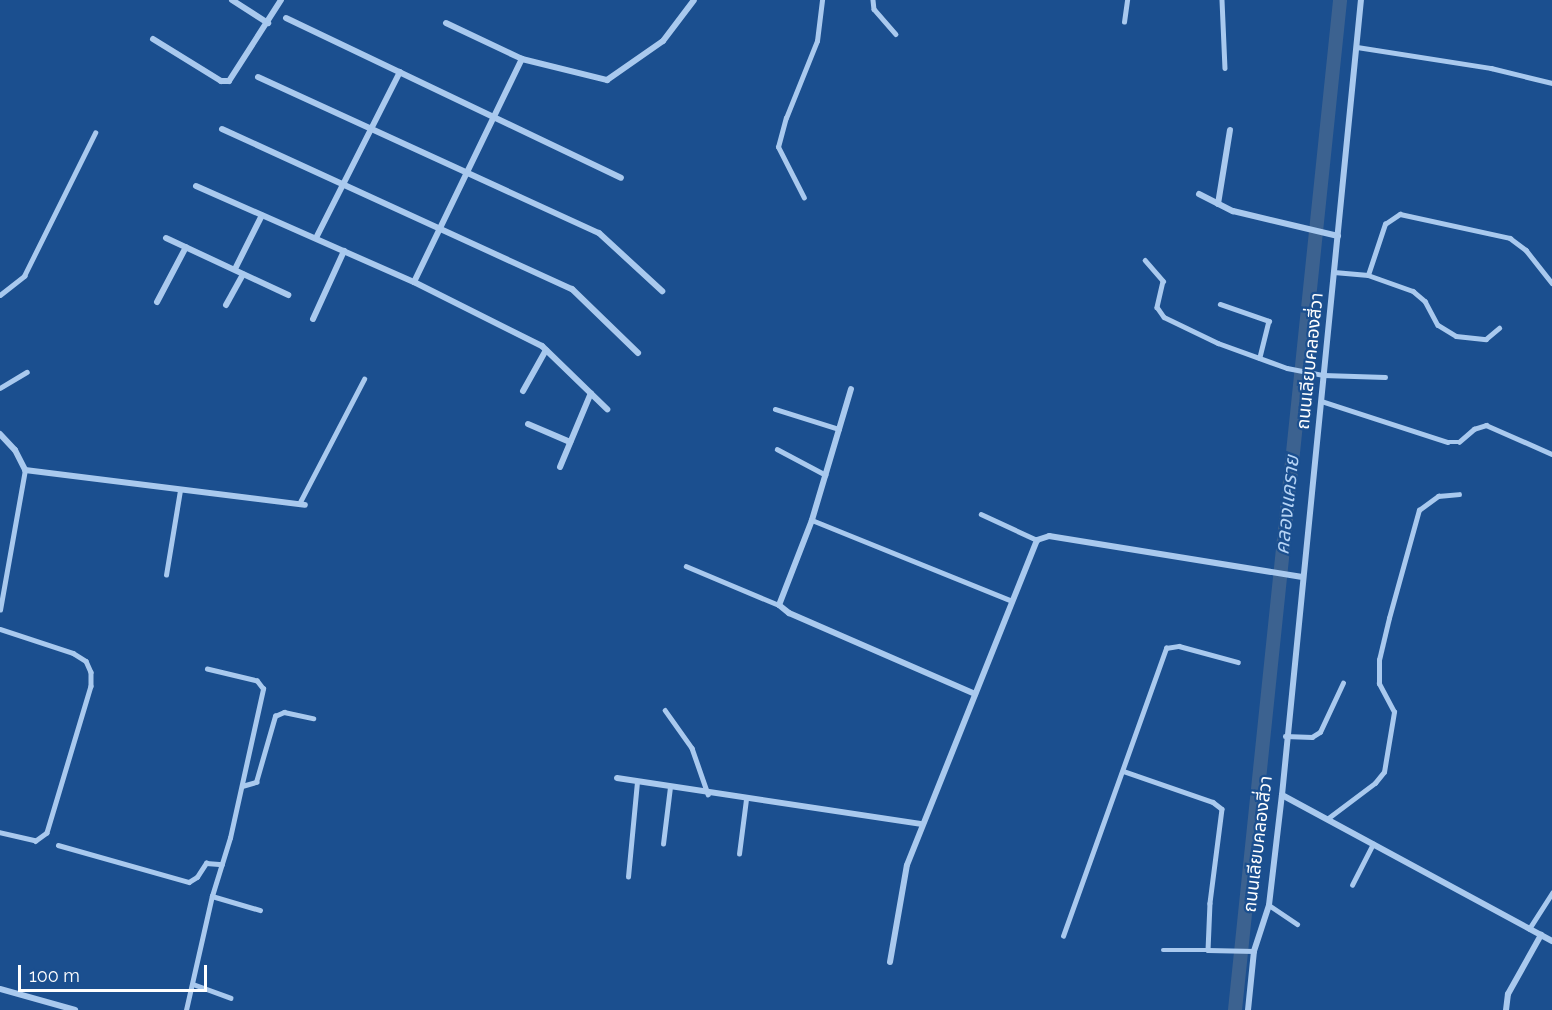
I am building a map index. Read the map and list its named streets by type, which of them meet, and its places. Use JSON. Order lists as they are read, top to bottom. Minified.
{"streets":{"street":["ถนนเลียบคลองสี่วา"]},"water":["คลองเเคราย"],"scale_bar":"100 m"}
